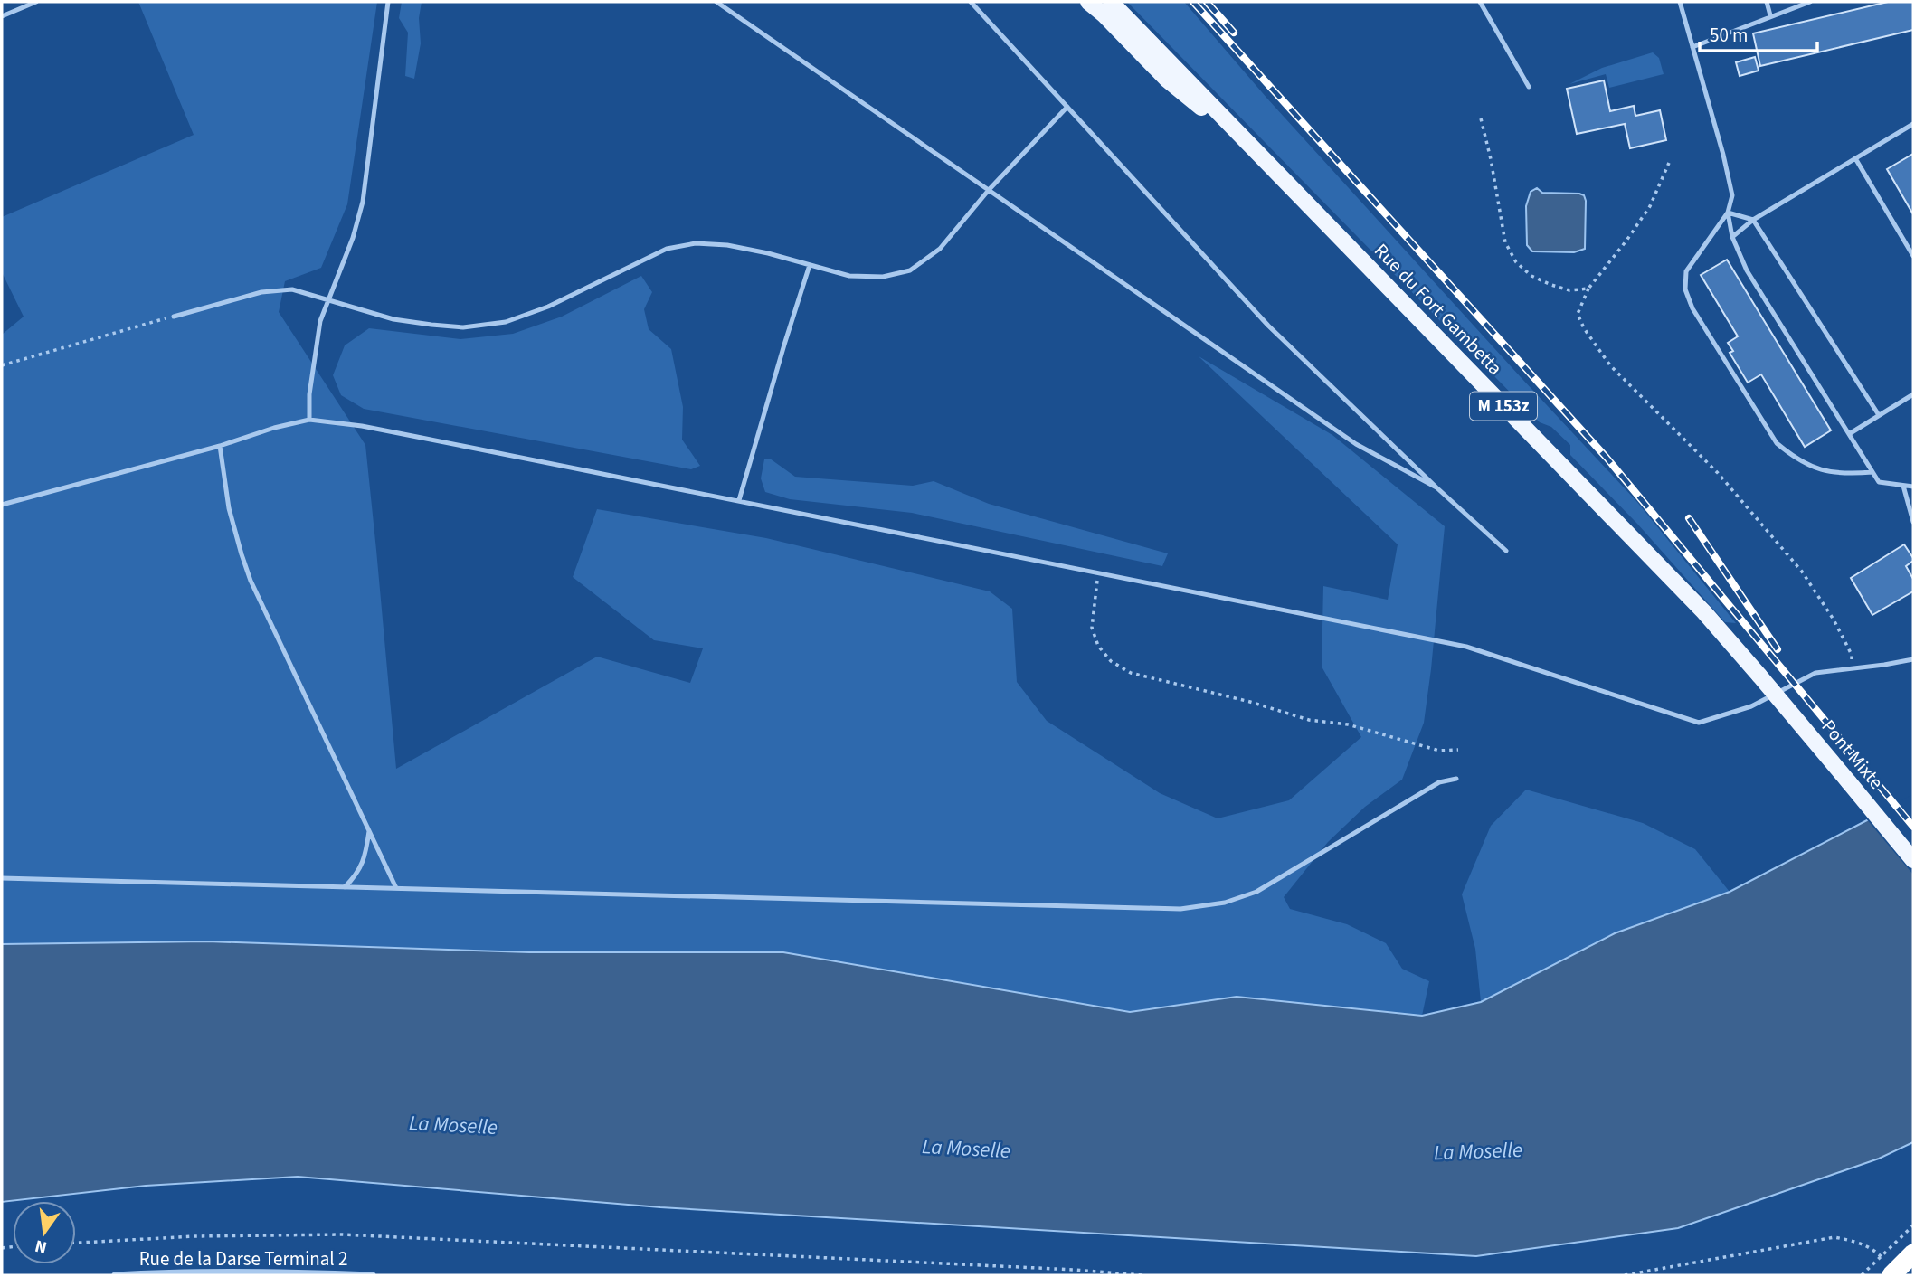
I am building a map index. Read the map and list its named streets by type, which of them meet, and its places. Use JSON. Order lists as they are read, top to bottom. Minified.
{"streets":{"main road":["Rue du Fort Gambetta","M 153z","Pont Mixte"],"street":["Rue de la Darse Terminal 2"]},"crossings":[["Rue du Fort Gambetta","Pont Mixte"]],"water":["La Moselle"],"scale_bar":"50 m","north":"bottom"}
